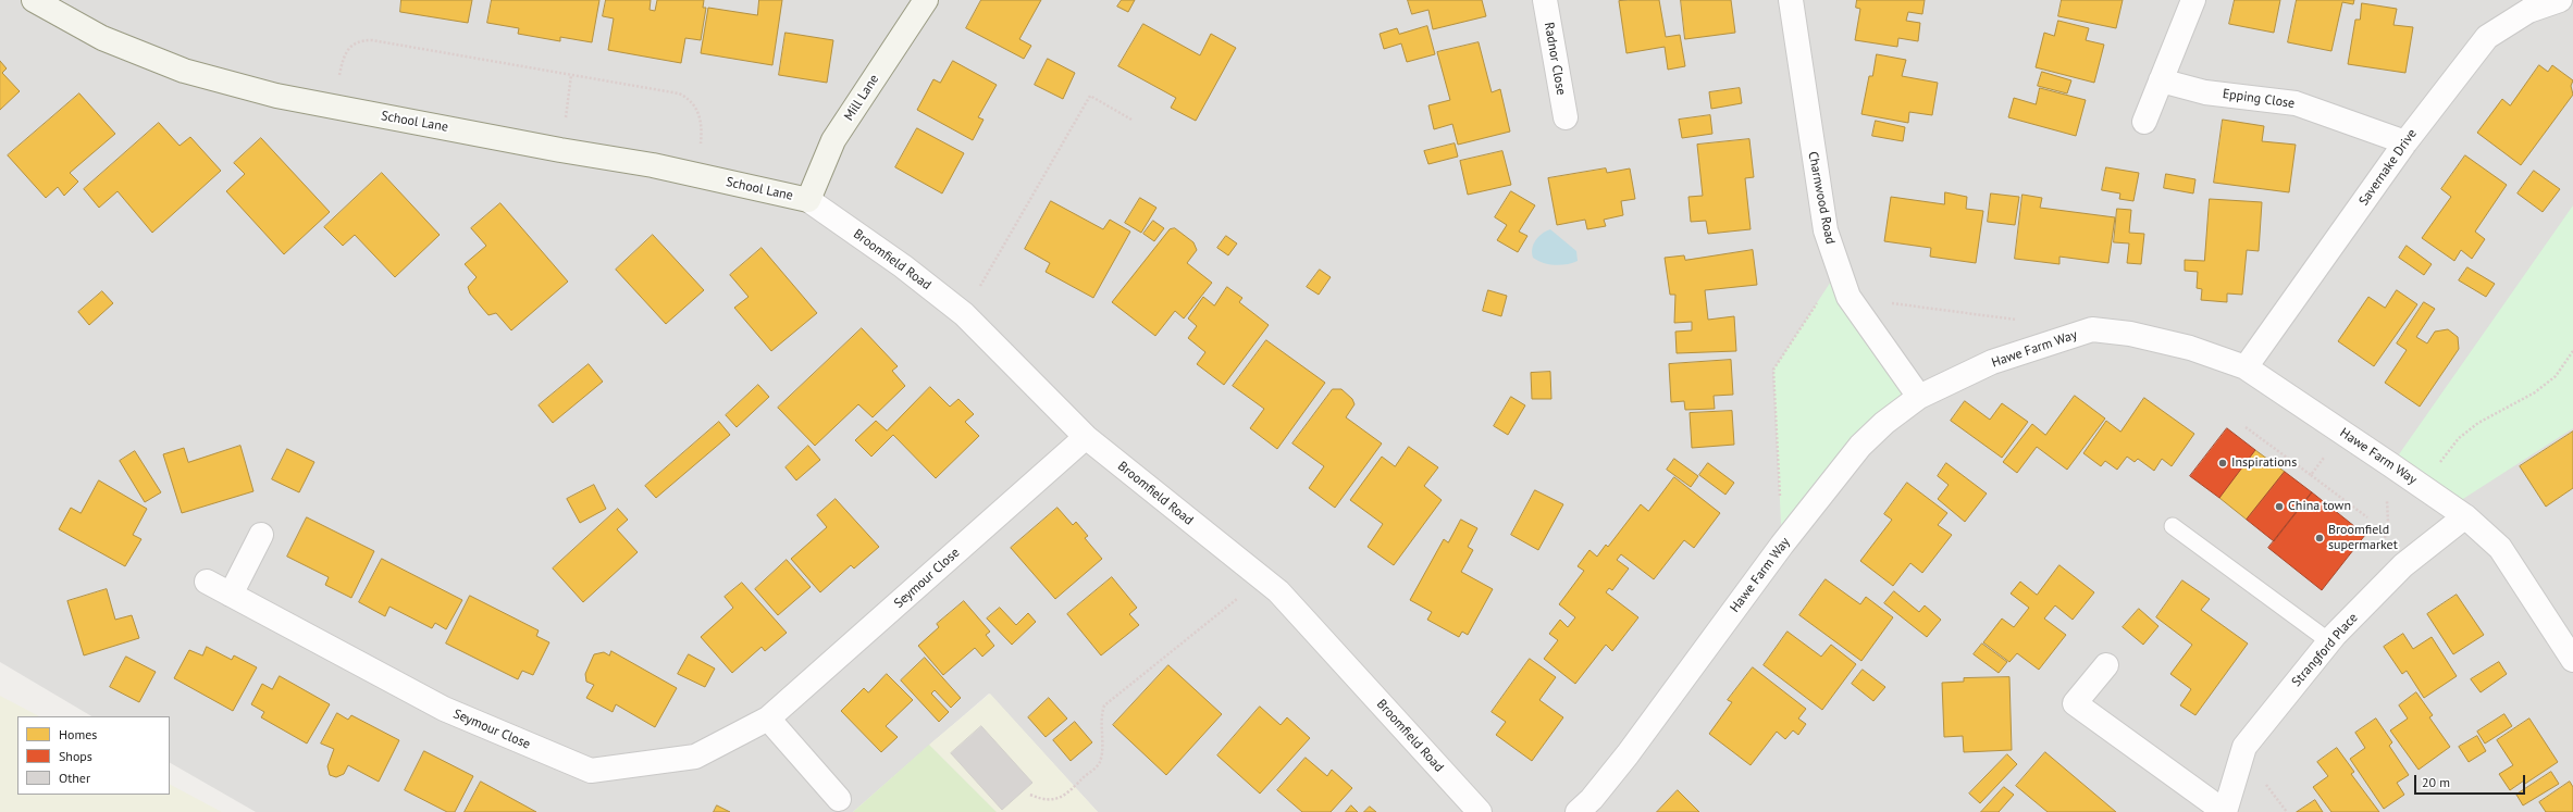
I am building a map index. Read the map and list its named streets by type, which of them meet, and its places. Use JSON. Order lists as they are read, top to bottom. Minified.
{"streets":{"street":["Radnor Close","Mill Lane","Epping Close","School Lane","Savernake Drive","Charnwood Road","Broomfield Road","Hawe Farm Way","Seymour Close","Strangford Place"]},"crossings":[["Mill Lane","School Lane"],["Mill Lane","Broomfield Road"],["Epping Close","Savernake Drive"],["School Lane","Broomfield Road"],["Savernake Drive","Hawe Farm Way"],["Charnwood Road","Hawe Farm Way"],["Broomfield Road","Seymour Close"],["Hawe Farm Way","Strangford Place"]],"places":["Inspirations","China town","Broomfield supermarket"],"legend":["Homes","Shops","Other"],"scale_bar":"20 m"}
